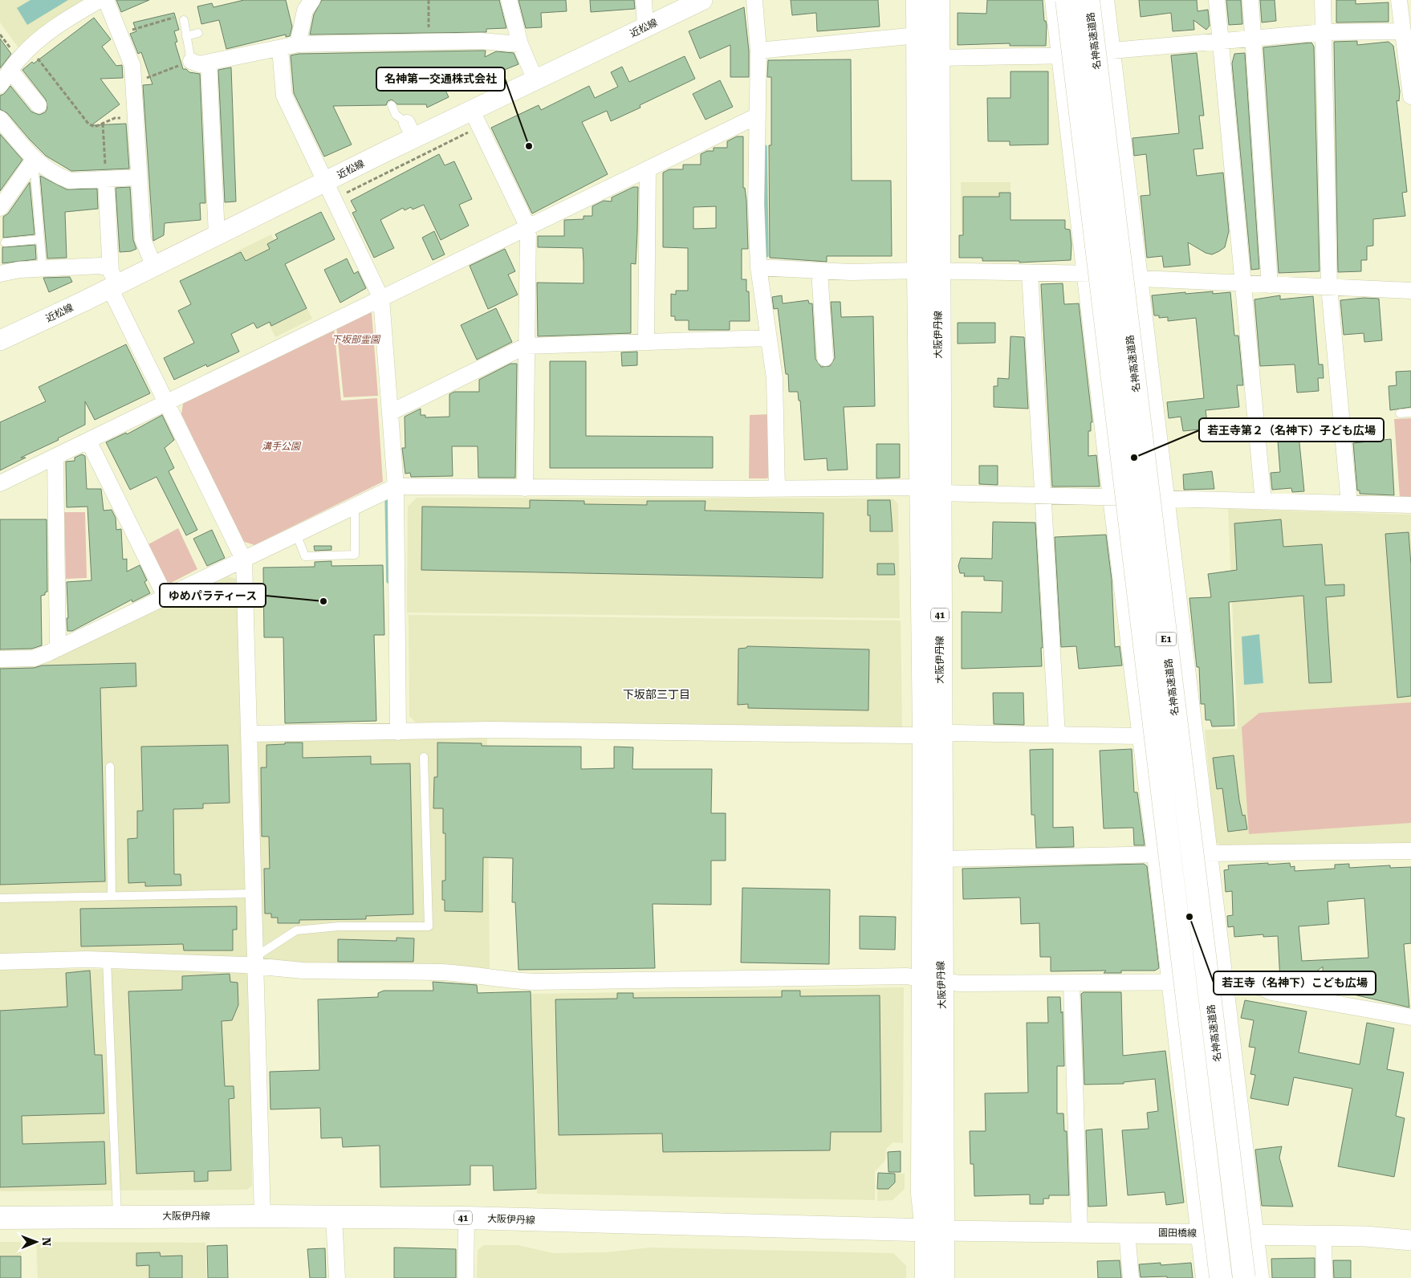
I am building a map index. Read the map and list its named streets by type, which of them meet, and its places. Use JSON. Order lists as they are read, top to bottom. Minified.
{"streets":{"main road":["名神高速道路","大阪伊丹線","41","E1"],"street":["近松線","園田橋線"]},"crossings":[["大阪伊丹線","園田橋線"]],"districts":["下坂部三丁目"],"parks":["下坂部霊園","溝手公園"],"places":["名神第一交通株式会社","若王寺第２（名神下）子ども広場","ゆめパラティース","若王寺（名神下）こども広場"],"north":"right"}
